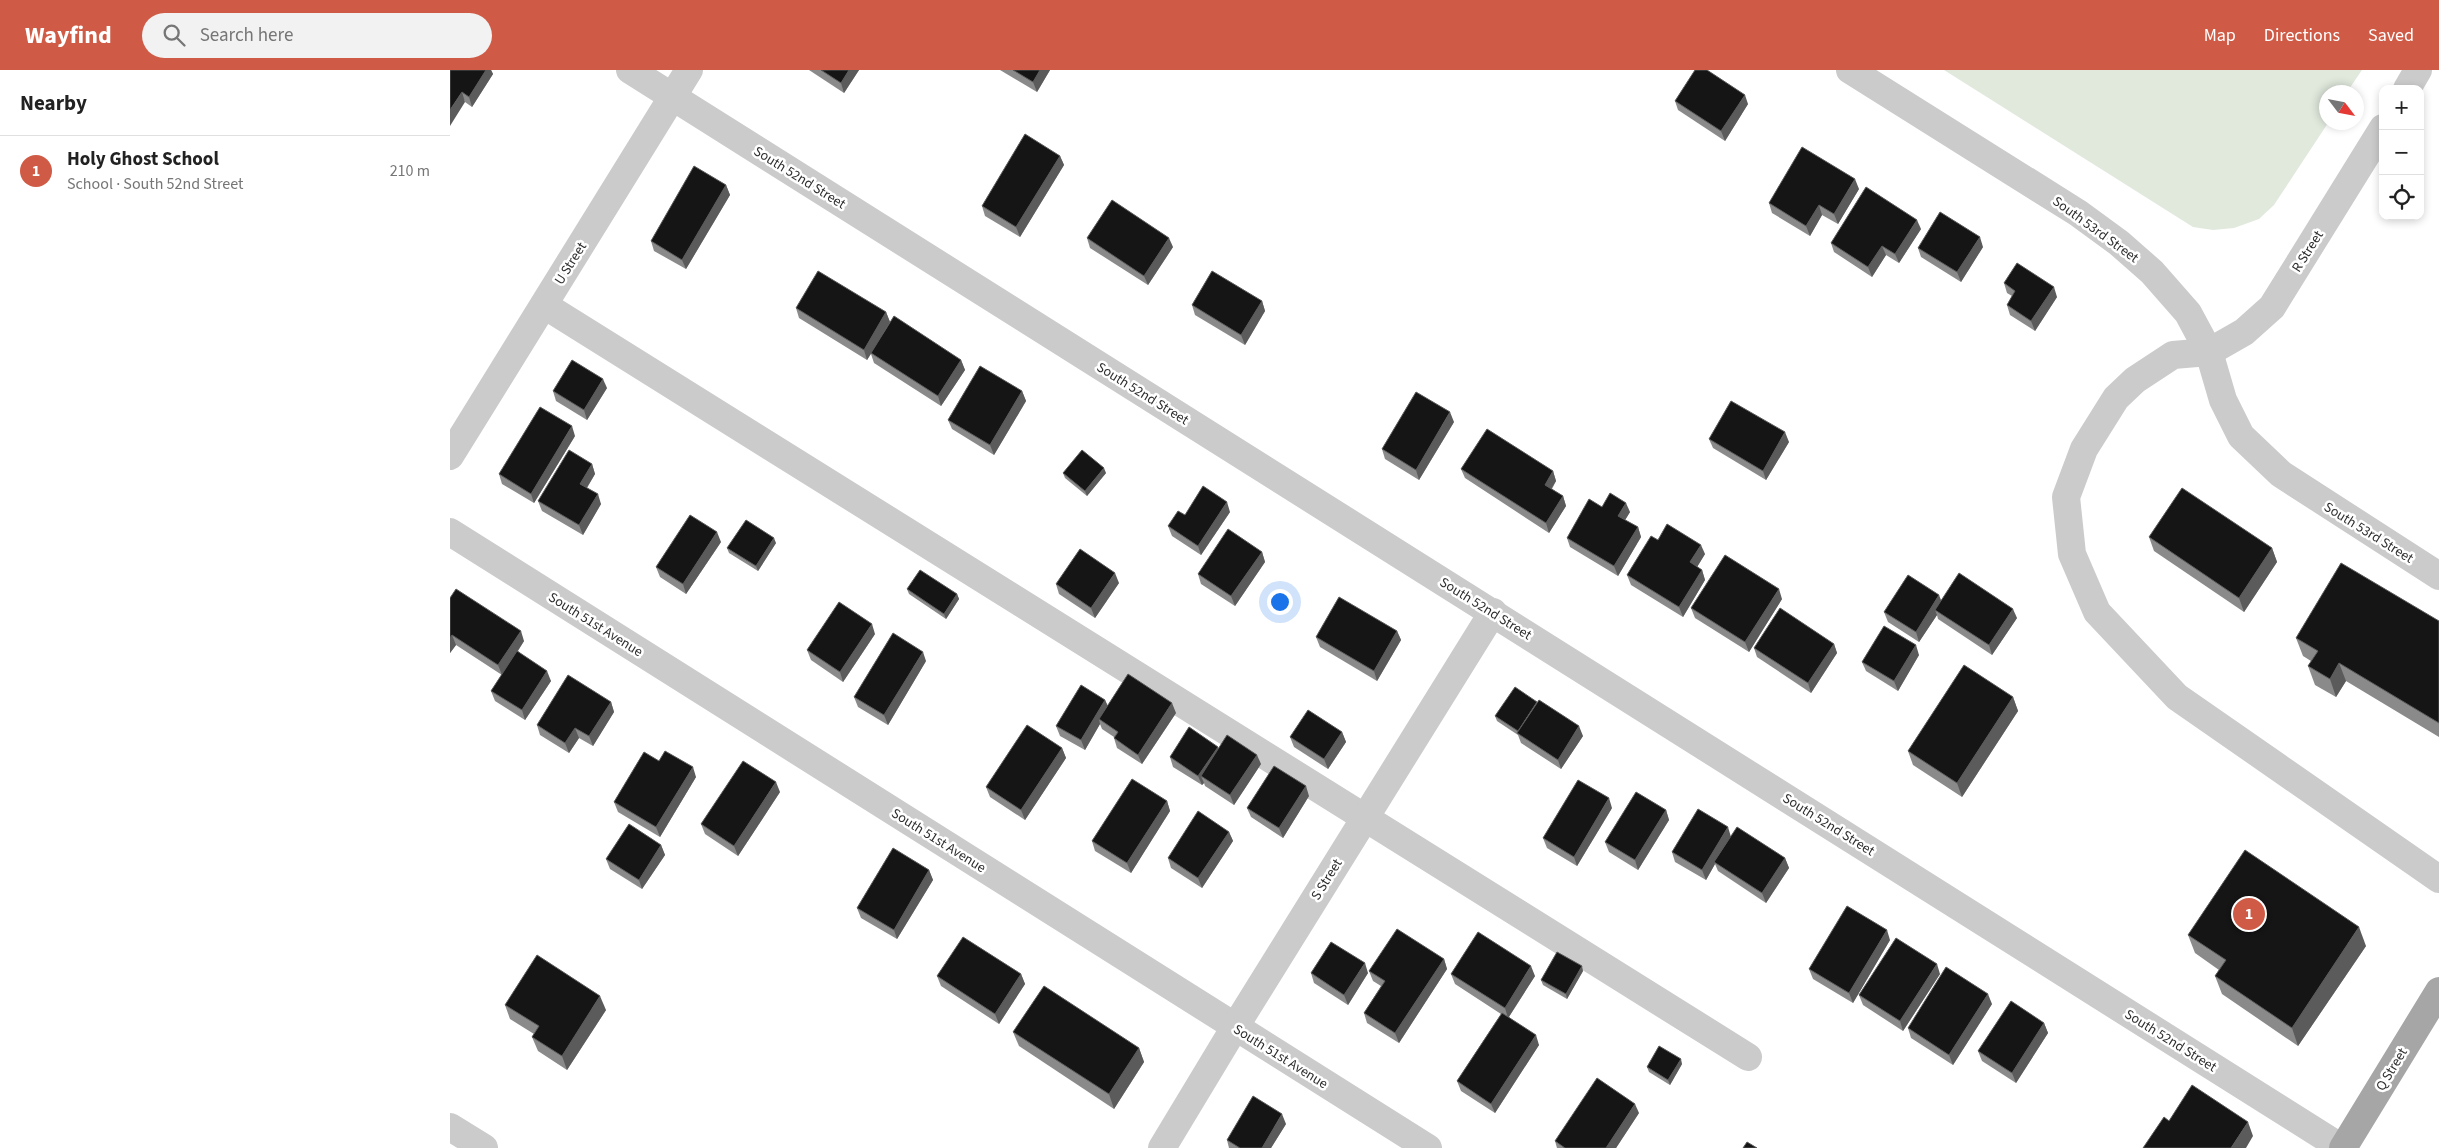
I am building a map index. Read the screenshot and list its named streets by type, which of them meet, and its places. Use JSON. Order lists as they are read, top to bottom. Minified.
{"streets":{"main road":["Q Street"],"street":["South 52nd Street","South 53rd Street","R Street","U Street","South 51st Avenue","S Street"]},"crossings":[["South 52nd Street","U Street"],["South 52nd Street","S Street"],["South 52nd Street","Q Street"],["South 53rd Street","R Street"],["South 51st Avenue","S Street"]],"north":"bottom right","page":{"header":"Wayfind","search":"Search here","nav":["Map","Directions","Saved"],"heading":"Nearby","map_buttons":["+","−"],"list":[{"mark":"1","name":"Holy Ghost School","note":"School · South 52nd Street","value":"210 m"}],"pins":"1"}}
